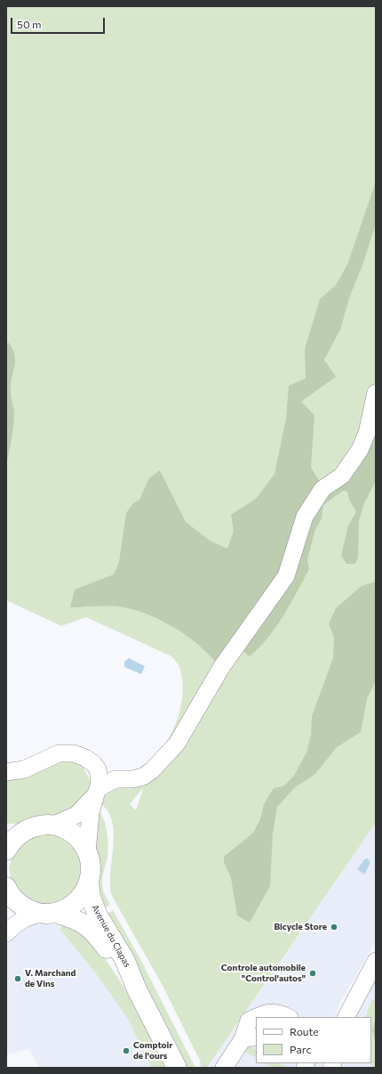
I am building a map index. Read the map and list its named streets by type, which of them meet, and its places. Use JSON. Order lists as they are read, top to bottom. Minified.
{"streets":{"main road":["Avenue du Clapas"]},"places":["Bicycle Store","Controle automobile \"Control'autos\"","V. Marchand de Vins","Comptoir de l'ours"],"legend":["Route","Parc"],"scale_bar":"50 m"}
